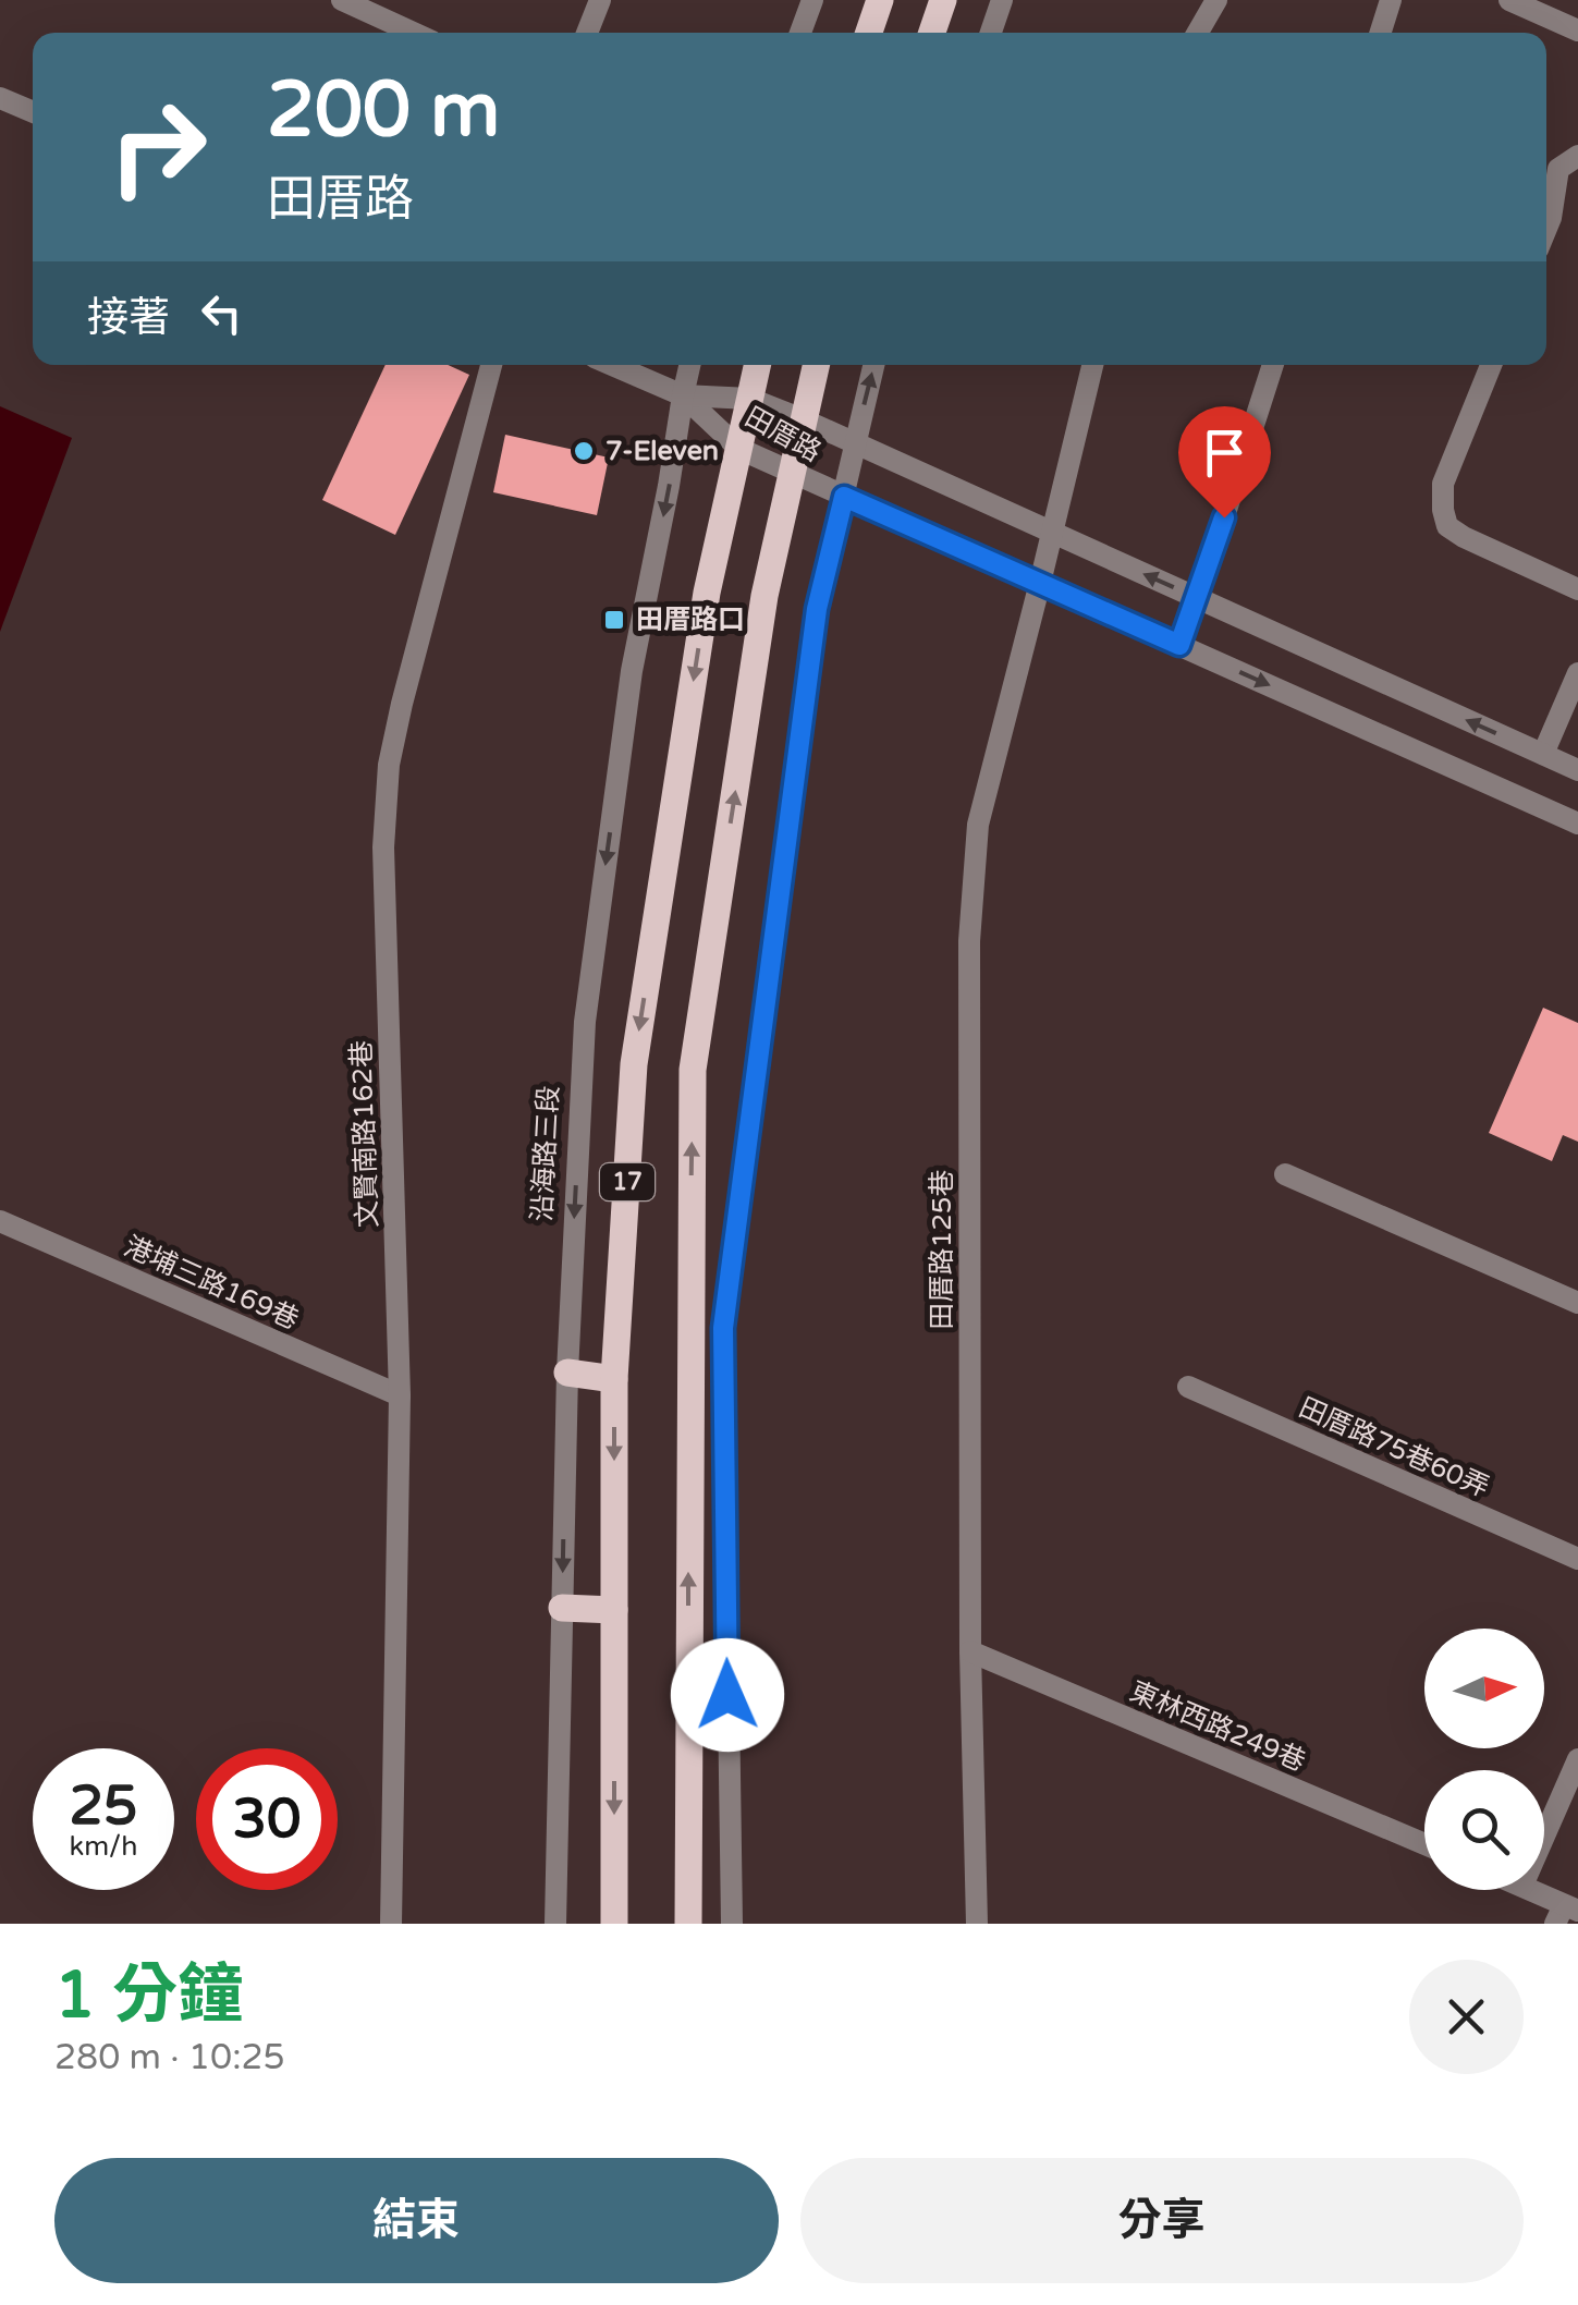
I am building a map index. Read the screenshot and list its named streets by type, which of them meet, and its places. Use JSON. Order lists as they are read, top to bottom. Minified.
{"streets":{"main road":["17"],"street":["田厝路","文賢南路162巷","沿海路三段","田厝路125巷","港埔三路169巷","田厝路75巷60弄","東林西路249巷"]},"crossings":[["田厝路","沿海路三段"],["田厝路","17"],["田厝路","田厝路125巷"],["文賢南路162巷","港埔三路169巷"],["田厝路125巷","東林西路249巷"]],"places":{"other":["7-Eleven"],"transit":["田厝路口"]},"north":"right","page":{"turn":["200 m","田厝路"],"then":"接著","speed":"25 km/h","limit":"30","heading":["1 分鐘","280 m · 10:25"],"buttons":["結束","分享"]}}
